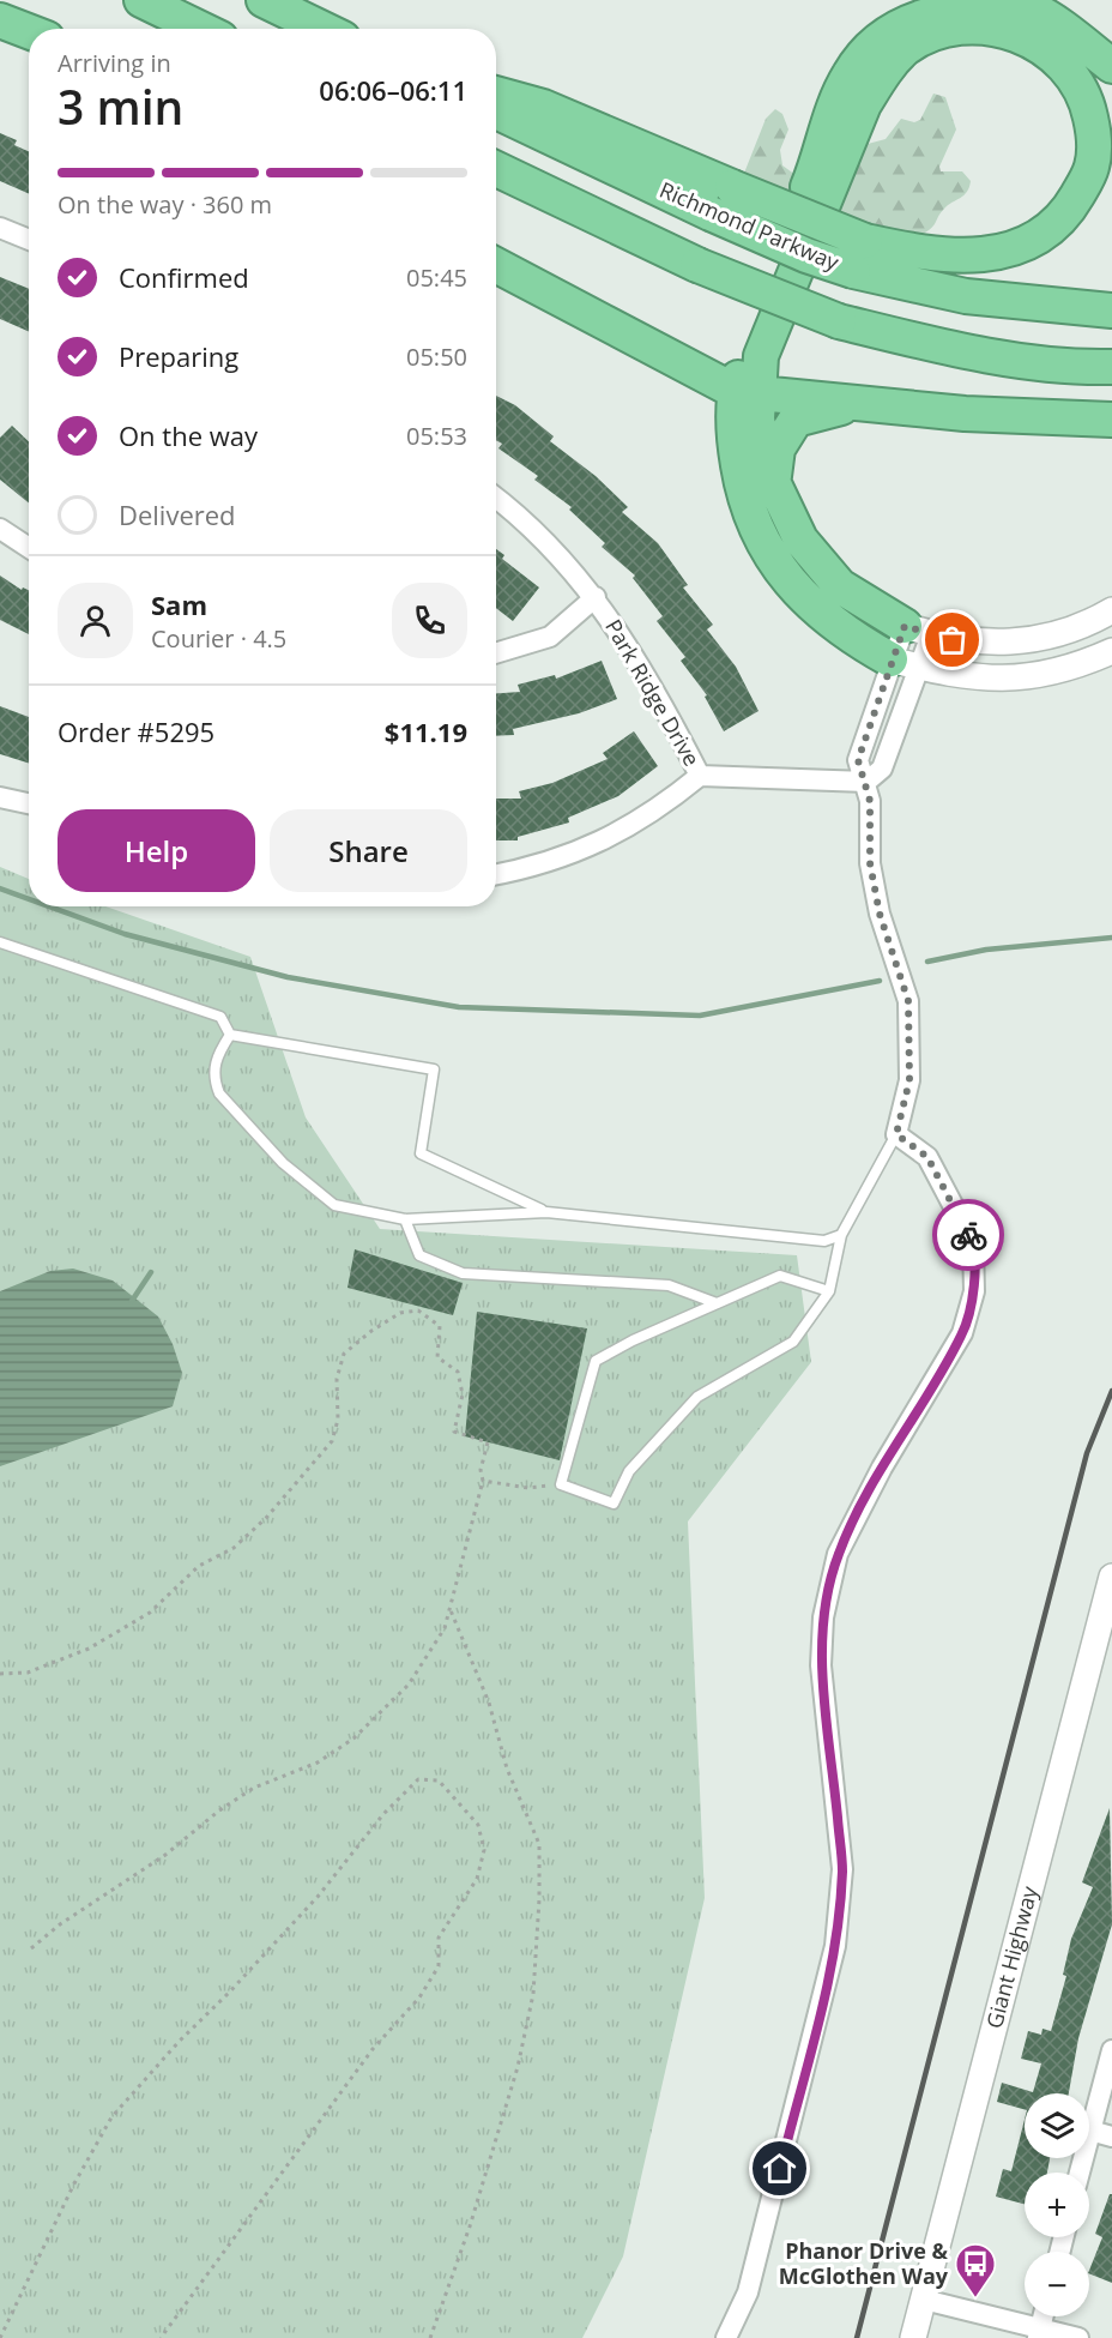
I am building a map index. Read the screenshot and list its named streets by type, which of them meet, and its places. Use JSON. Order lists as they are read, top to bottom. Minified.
{"streets":{"highway":["Richmond Parkway"],"street":["Park Ridge Drive","Giant Highway"]},"places":{"bus stop":["Phanor Drive & McGlothen Way"]},"page":{"heading":["3 min","Arriving in","06:06–06:11"],"panel":["Sam","Courier · 4.5","Order #5295","$11.19"],"bar":"On the way · 360 m","list":[["Confirmed","05:45"],["Preparing","05:50"],["On the way","05:53"],"Delivered"],"buttons":["Help","Share"],"map_buttons":["+","−"]}}
